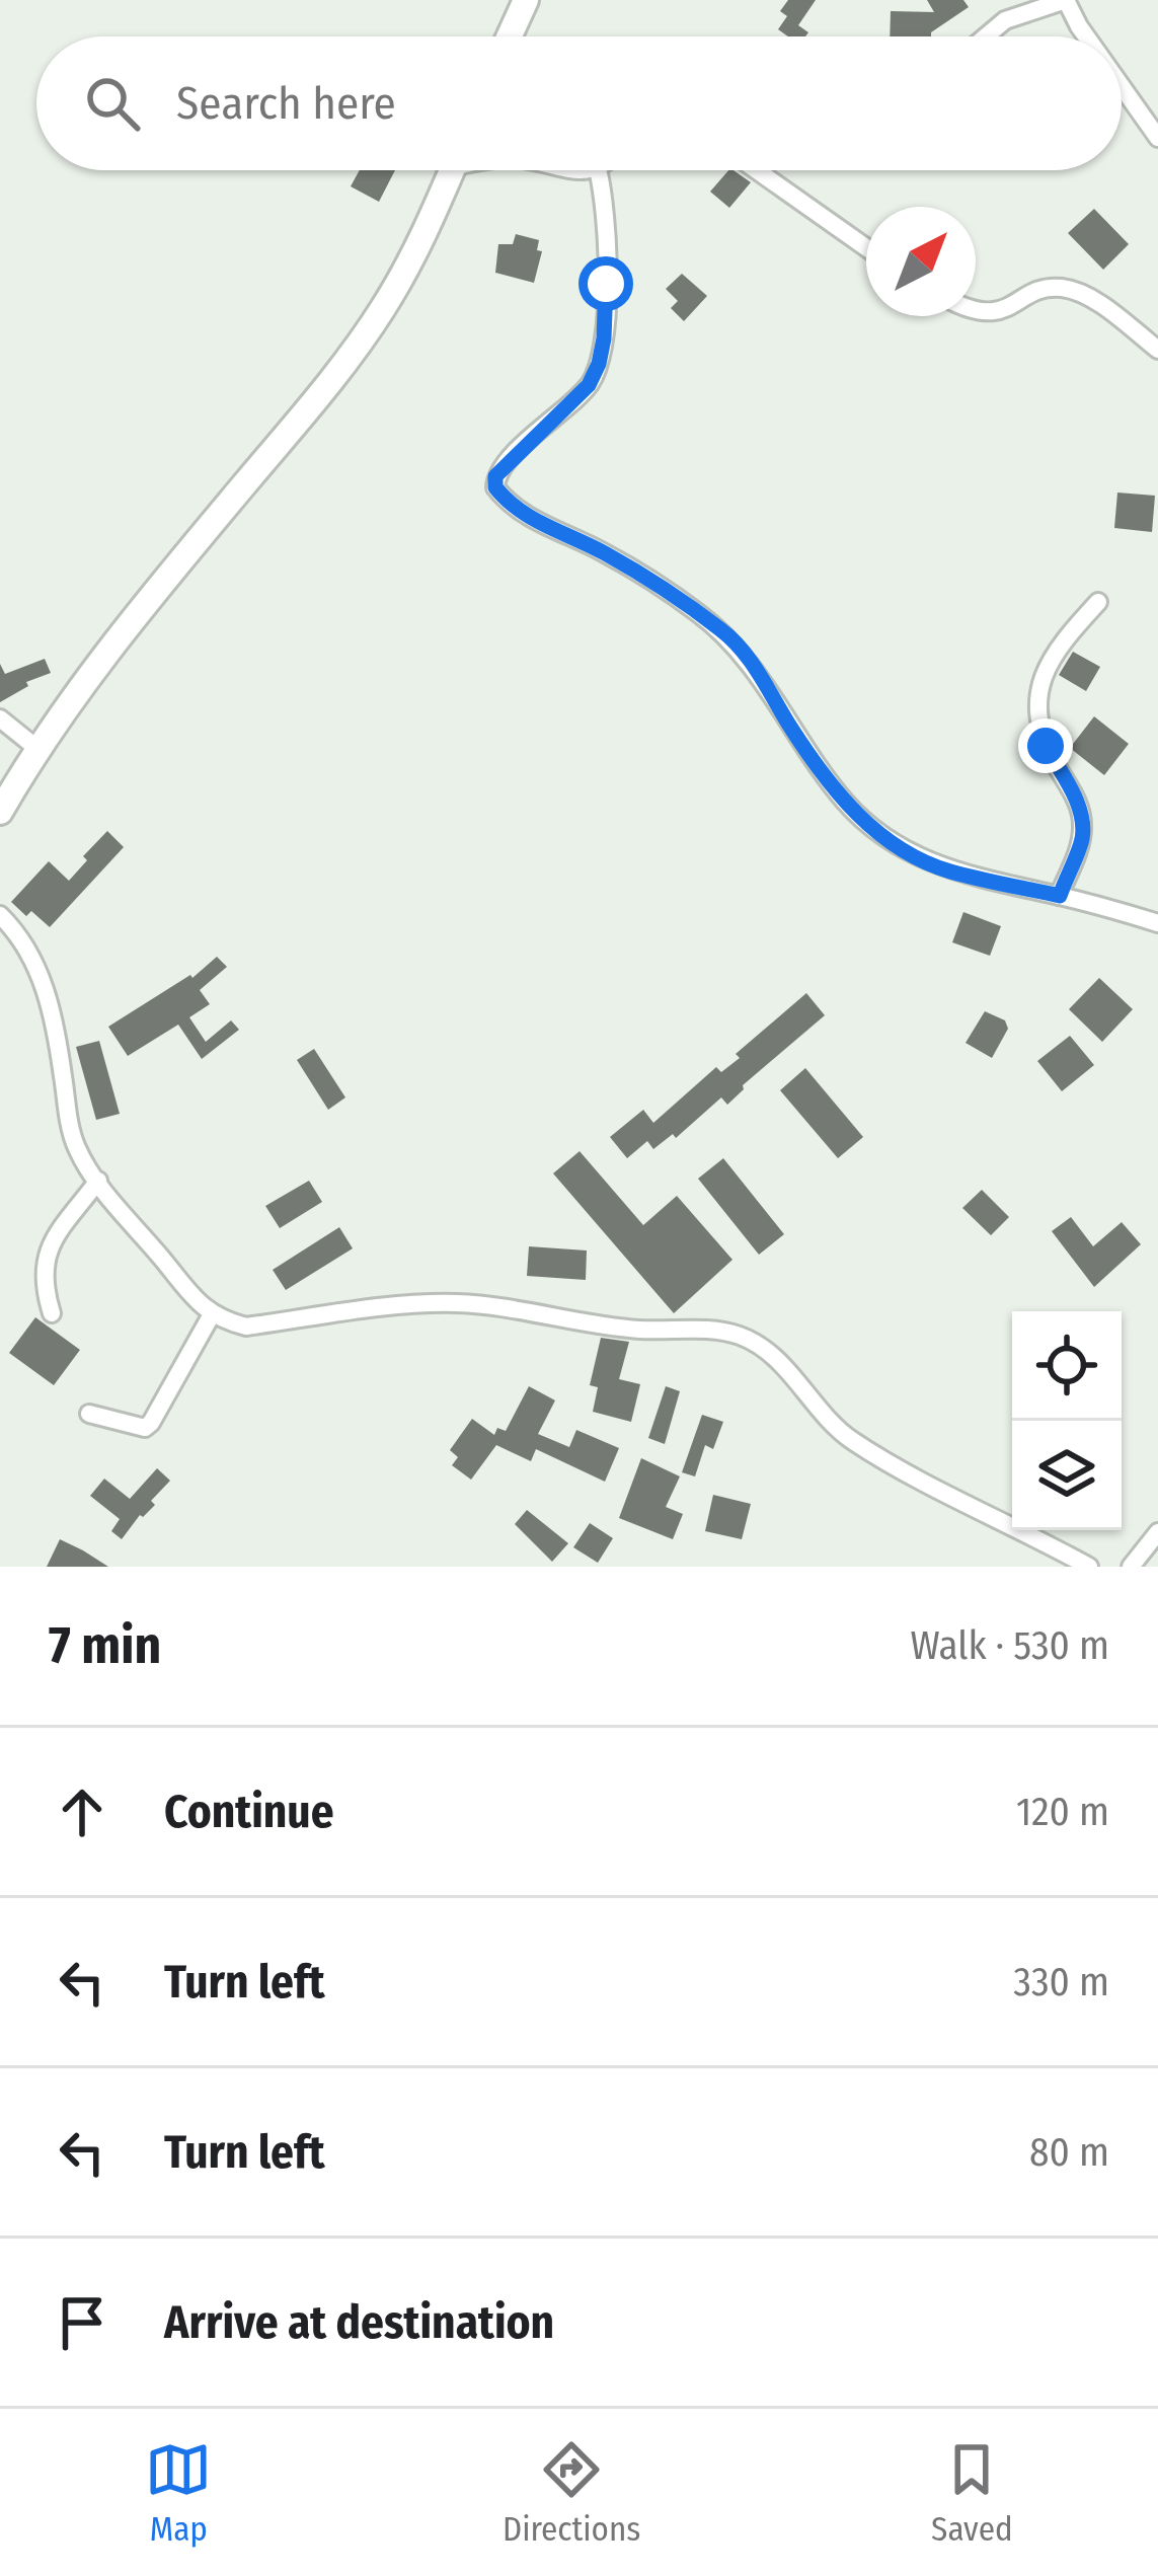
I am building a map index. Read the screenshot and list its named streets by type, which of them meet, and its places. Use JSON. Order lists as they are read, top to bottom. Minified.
{"north":"top right","page":{"search":"Search here","heading":["7 min","Walk · 530 m"],"list":[["Continue","120 m"],["Turn left","330 m"],["Turn left","80 m"],"Arrive at destination"],"nav":["Map","Directions","Saved"]}}
